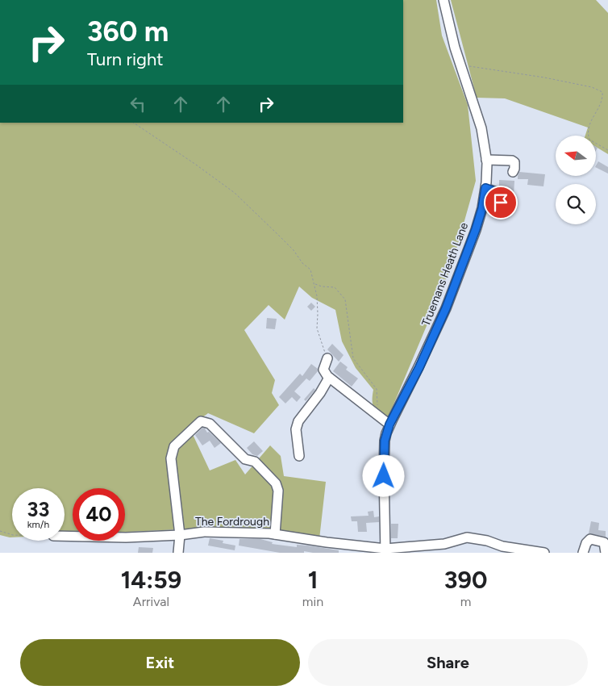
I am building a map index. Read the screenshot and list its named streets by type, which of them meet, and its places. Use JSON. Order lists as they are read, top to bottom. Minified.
{"streets":{"street":["Truemans Heath Lane","The Fordrough"]},"crossings":[["Truemans Heath Lane","The Fordrough"]],"north":"left","page":{"turn":["360 m","Turn right"],"speed":"33 km/h","limit":"40","eta":["14:59","Arrival","1","min","390","m"],"buttons":["Exit","Share"]}}
